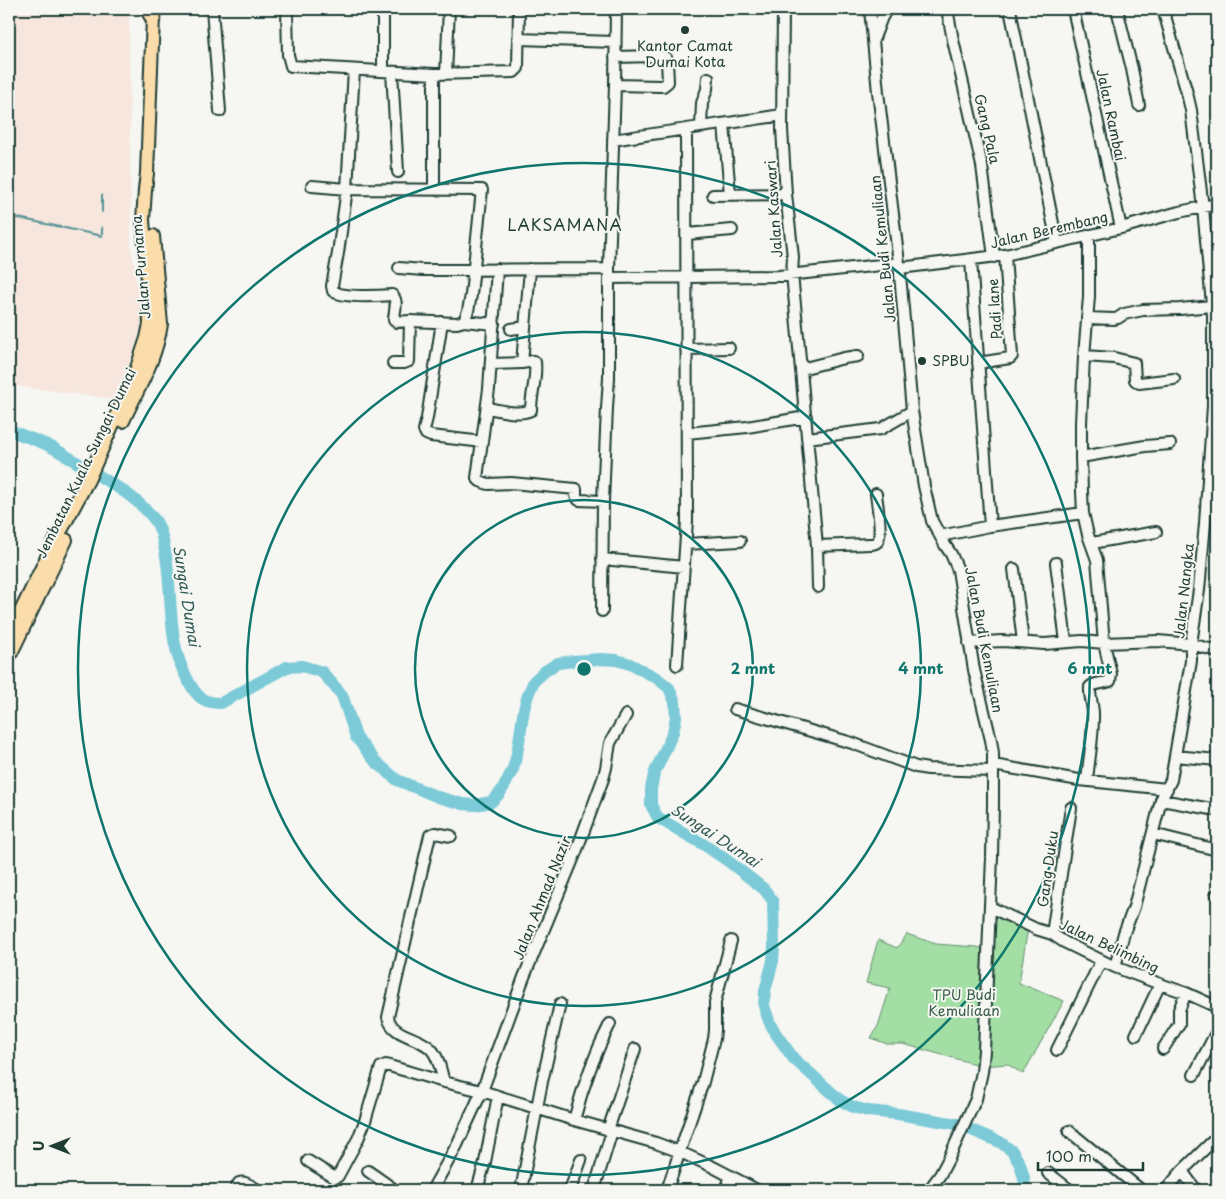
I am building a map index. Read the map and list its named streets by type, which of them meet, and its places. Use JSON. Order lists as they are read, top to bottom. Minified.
{"streets":{"main road":["Jalan Purnama","Jembatan Kuala Sungai Dumai"],"street":["Jalan Rambai","Gang Pala","Jalan Kaswari","Jalan Berembang","Jalan Budi Kemuliaan","Padi lane","Jalan Nangka","Gang Duku","Jalan Ahmad Nazir","Jalan Belimbing"]},"crossings":[["Jalan Rambai","Jalan Berembang"],["Gang Pala","Jalan Berembang"],["Gang Pala","Padi lane"],["Jalan Kaswari","Jalan Berembang"],["Jalan Berembang","Jalan Budi Kemuliaan"],["Jalan Berembang","Padi lane"],["Jalan Berembang","Jalan Nangka"],["Jalan Budi Kemuliaan","Jalan Belimbing"],["Jalan Purnama","Jembatan Kuala Sungai Dumai"],["Jalan Nangka","Jalan Belimbing"],["Gang Duku","Jalan Belimbing"]],"districts":["LAKSAMANA"],"water":["Sungai Dumai"],"parks":["TPU Budi Kemuliaan"],"places":["Kantor Camat Dumai Kota","SPBU"],"scale_bar":"100 m","north":"left","rings":["2 mnt","4 mnt","6 mnt"]}
